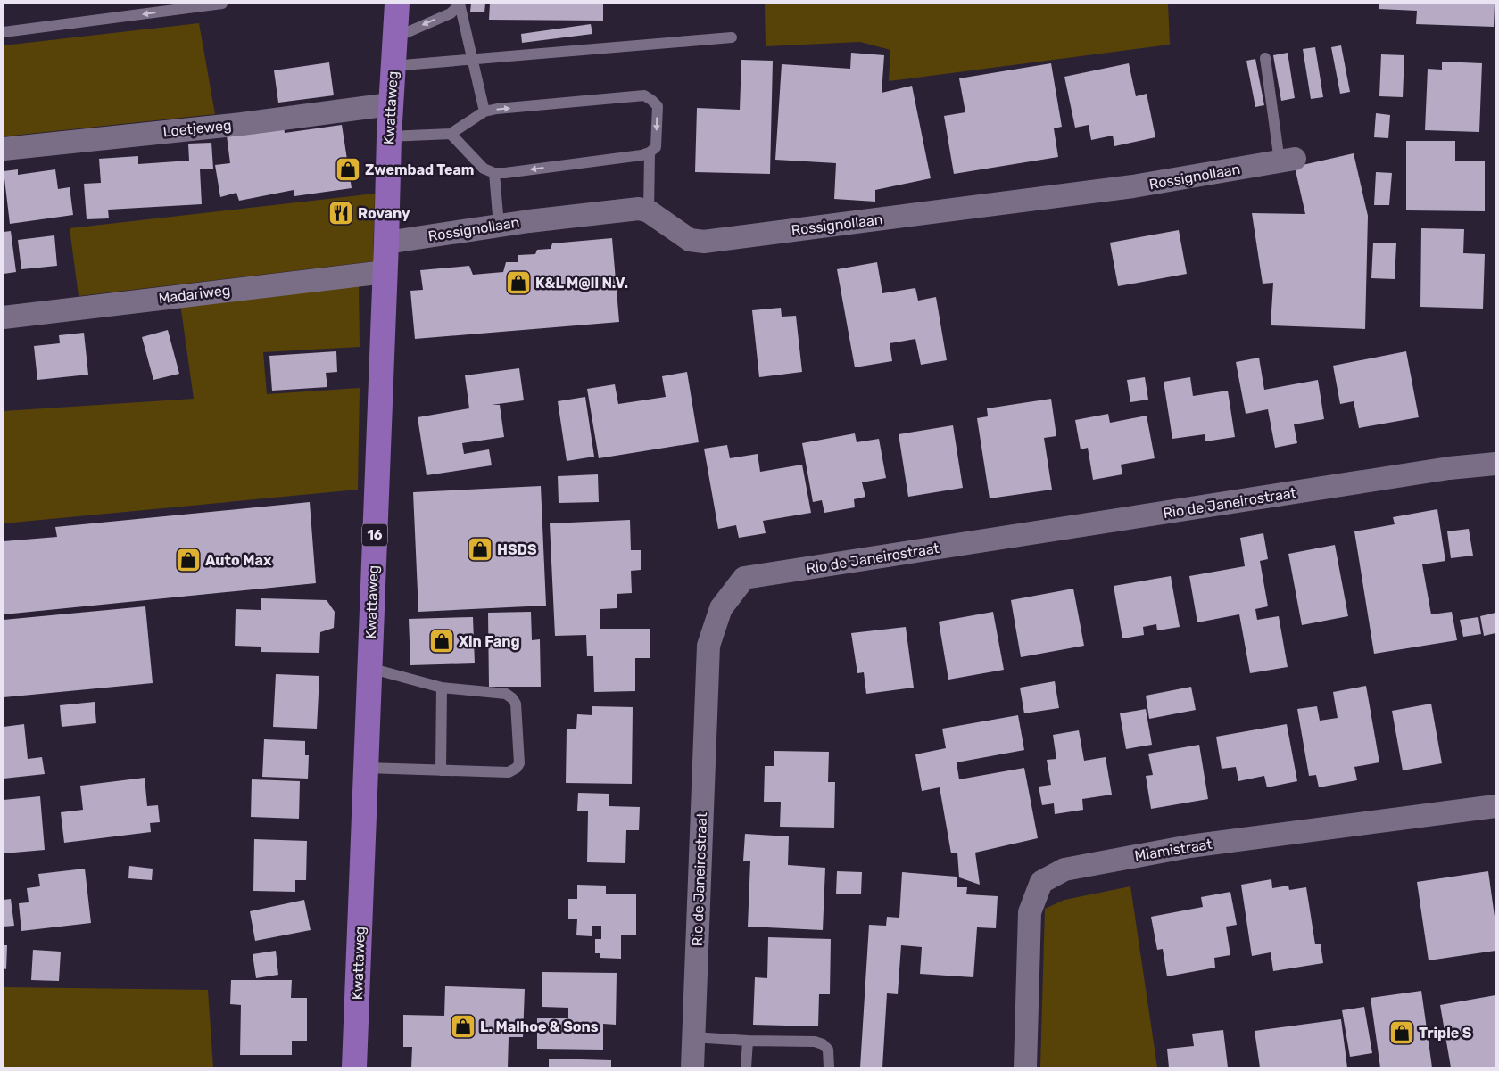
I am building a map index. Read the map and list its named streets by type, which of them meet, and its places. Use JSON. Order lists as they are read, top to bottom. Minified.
{"streets":{"main road":["Kwattaweg","16"],"street":["Loetjeweg","Rossignollaan","Madariweg","Rio de Janeirostraat","Miamistraat"]},"crossings":[["Kwattaweg","Loetjeweg"],["Kwattaweg","Rossignollaan"],["Kwattaweg","Madariweg"]],"places":{"shop":["Zwembad Team","K&L M@ll N.V.","HSDS","Auto Max","Xin Fang","L. Malhoe & Sons","Triple S"],"restaurant":["Rovany"]}}
